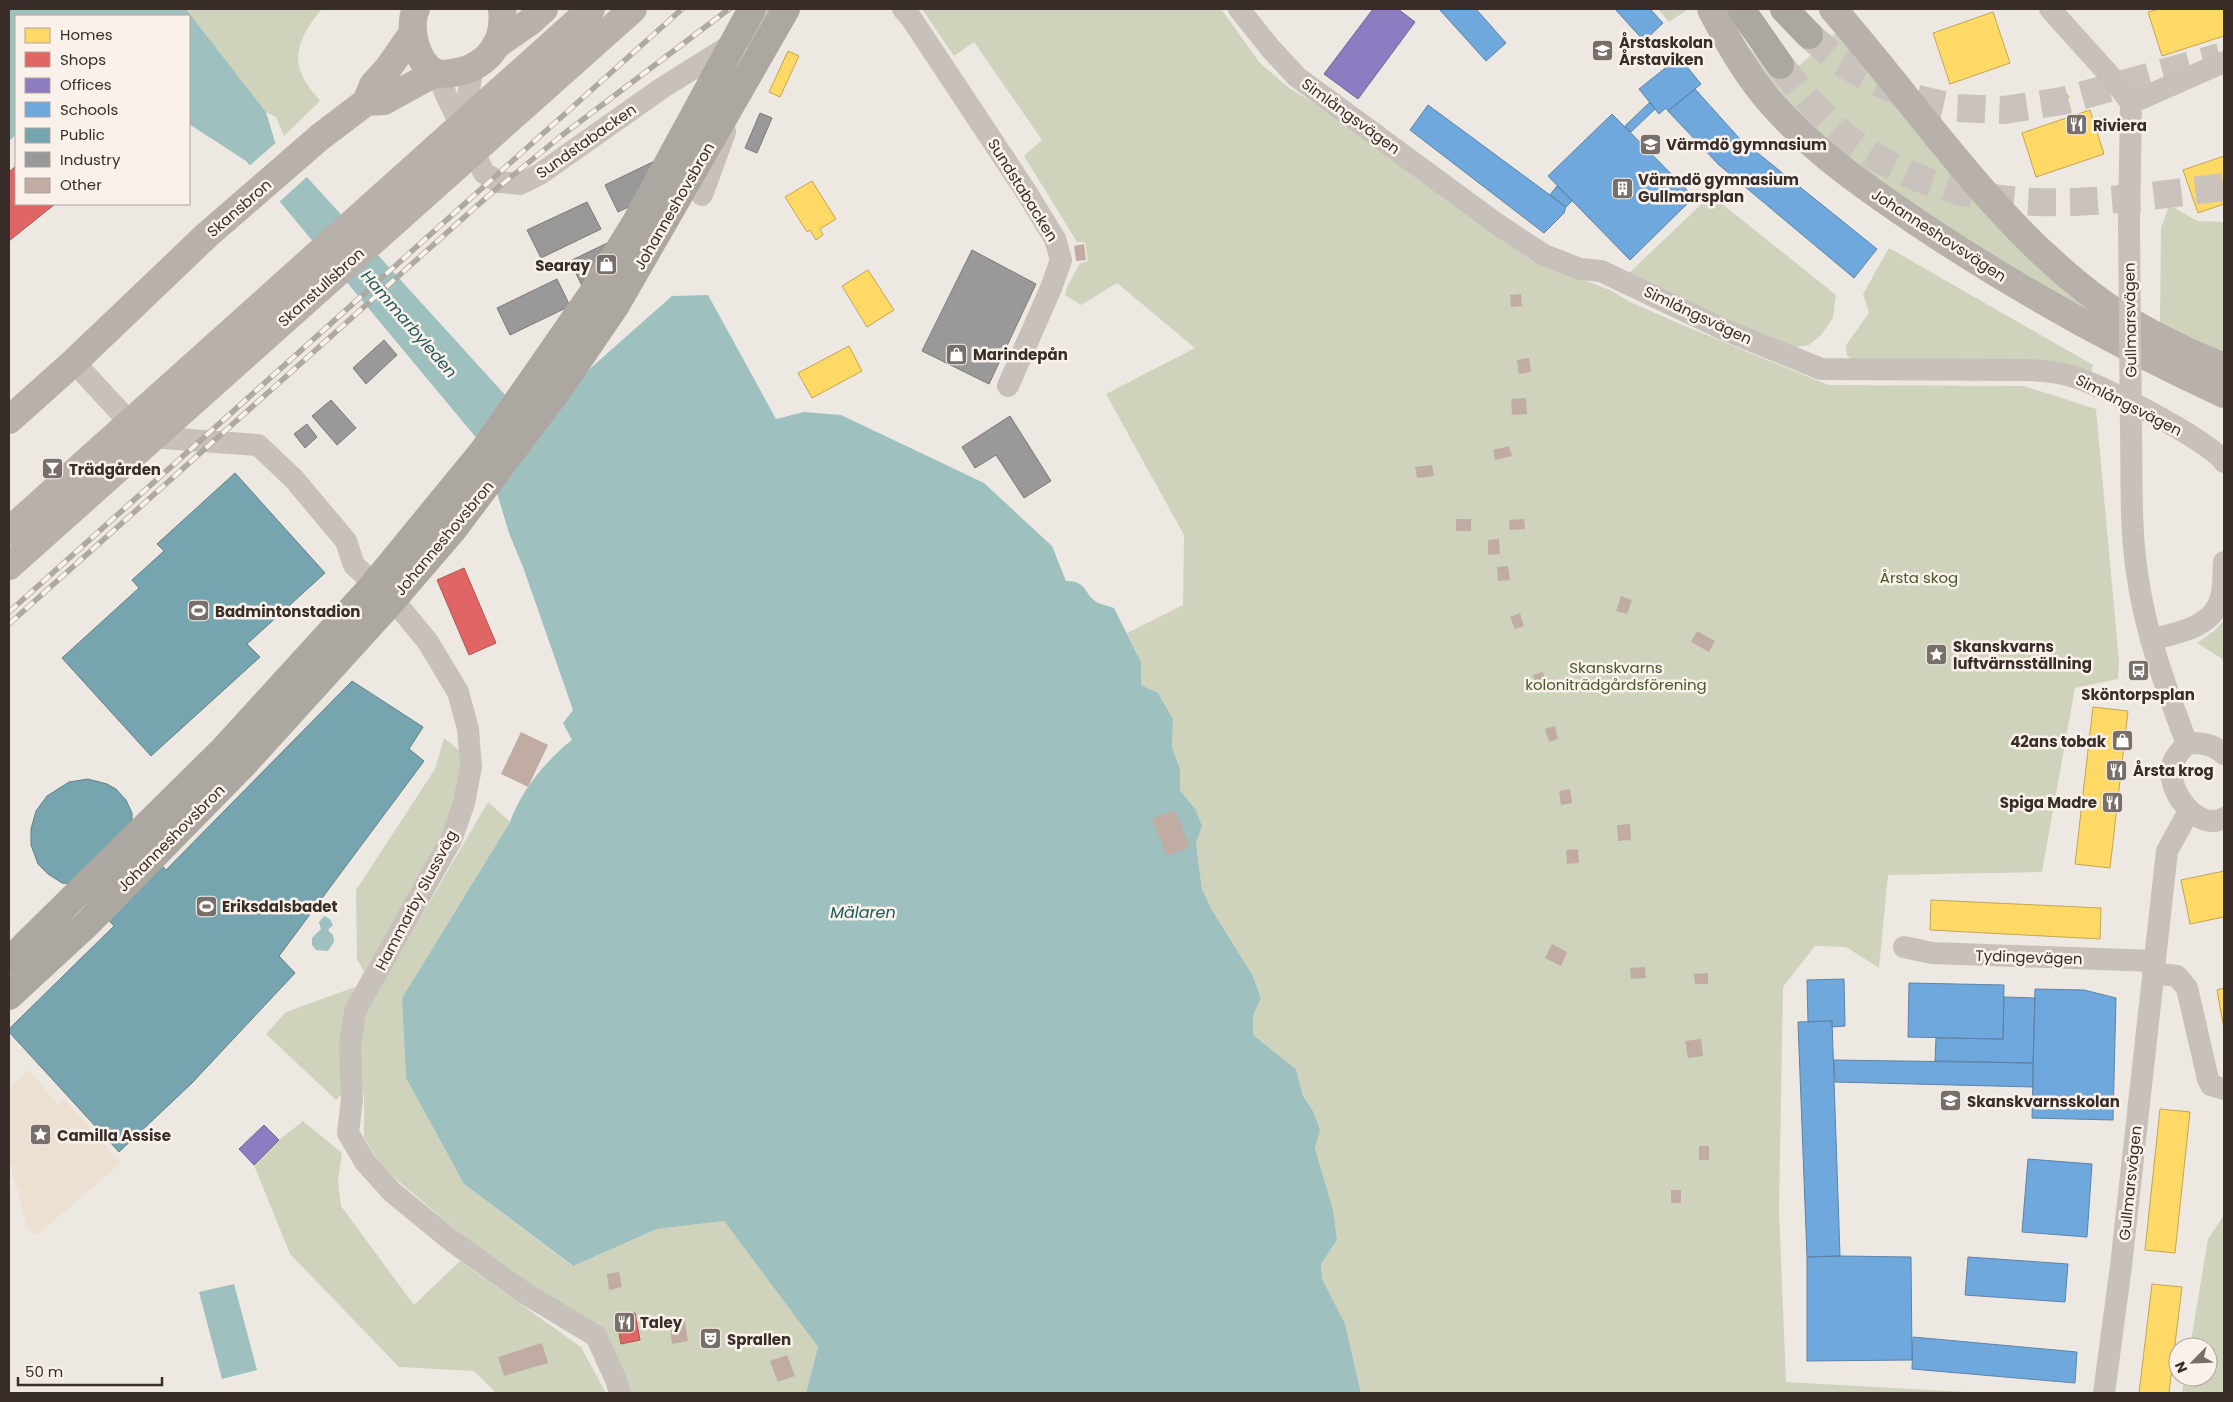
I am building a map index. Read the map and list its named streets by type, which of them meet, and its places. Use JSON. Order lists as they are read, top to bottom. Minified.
{"streets":{"highway":["Johanneshovsbron"],"main road":["Skansbron","Johanneshovsvägen","Skanstullsbron"],"street":["Simlångsvägen","Sundstabacken","Gullmarsvägen","Hammarby Slussväg","Tydingevägen"]},"crossings":[["Sundstabacken","Johanneshovsbron"],["Sundstabacken","Skansbron"],["Skansbron","Hammarby Slussväg"],["Gullmarsvägen","Tydingevägen"]],"water":["Hammarbyleden","Mälaren"],"parks":["Årsta skog","Skanskvarns koloniträdgårdsförening"],"places":{"school or university":["Årstaskolan Årstaviken","Värmdö gymnasium","Skanskvarnsskolan"],"restaurant":["Riviera","Årsta krog","Spiga Madre","Taley"],"building":["Värmdö gymnasium Gullmarsplan"],"shop":["Searay","Marindepån","42ans tobak"],"bar":["Trädgården"],"sports":["Badmintonstadion","Eriksdalsbadet"],"place":["Skanskvarns luftvärnsställning","Camilla Assise"],"bus stop":["Sköntorpsplan"],"theatre":["Sprallen"]},"legend":["Homes","Shops","Offices","Schools","Public","Industry","Other"],"scale_bar":"50 m","north":"bottom left"}
